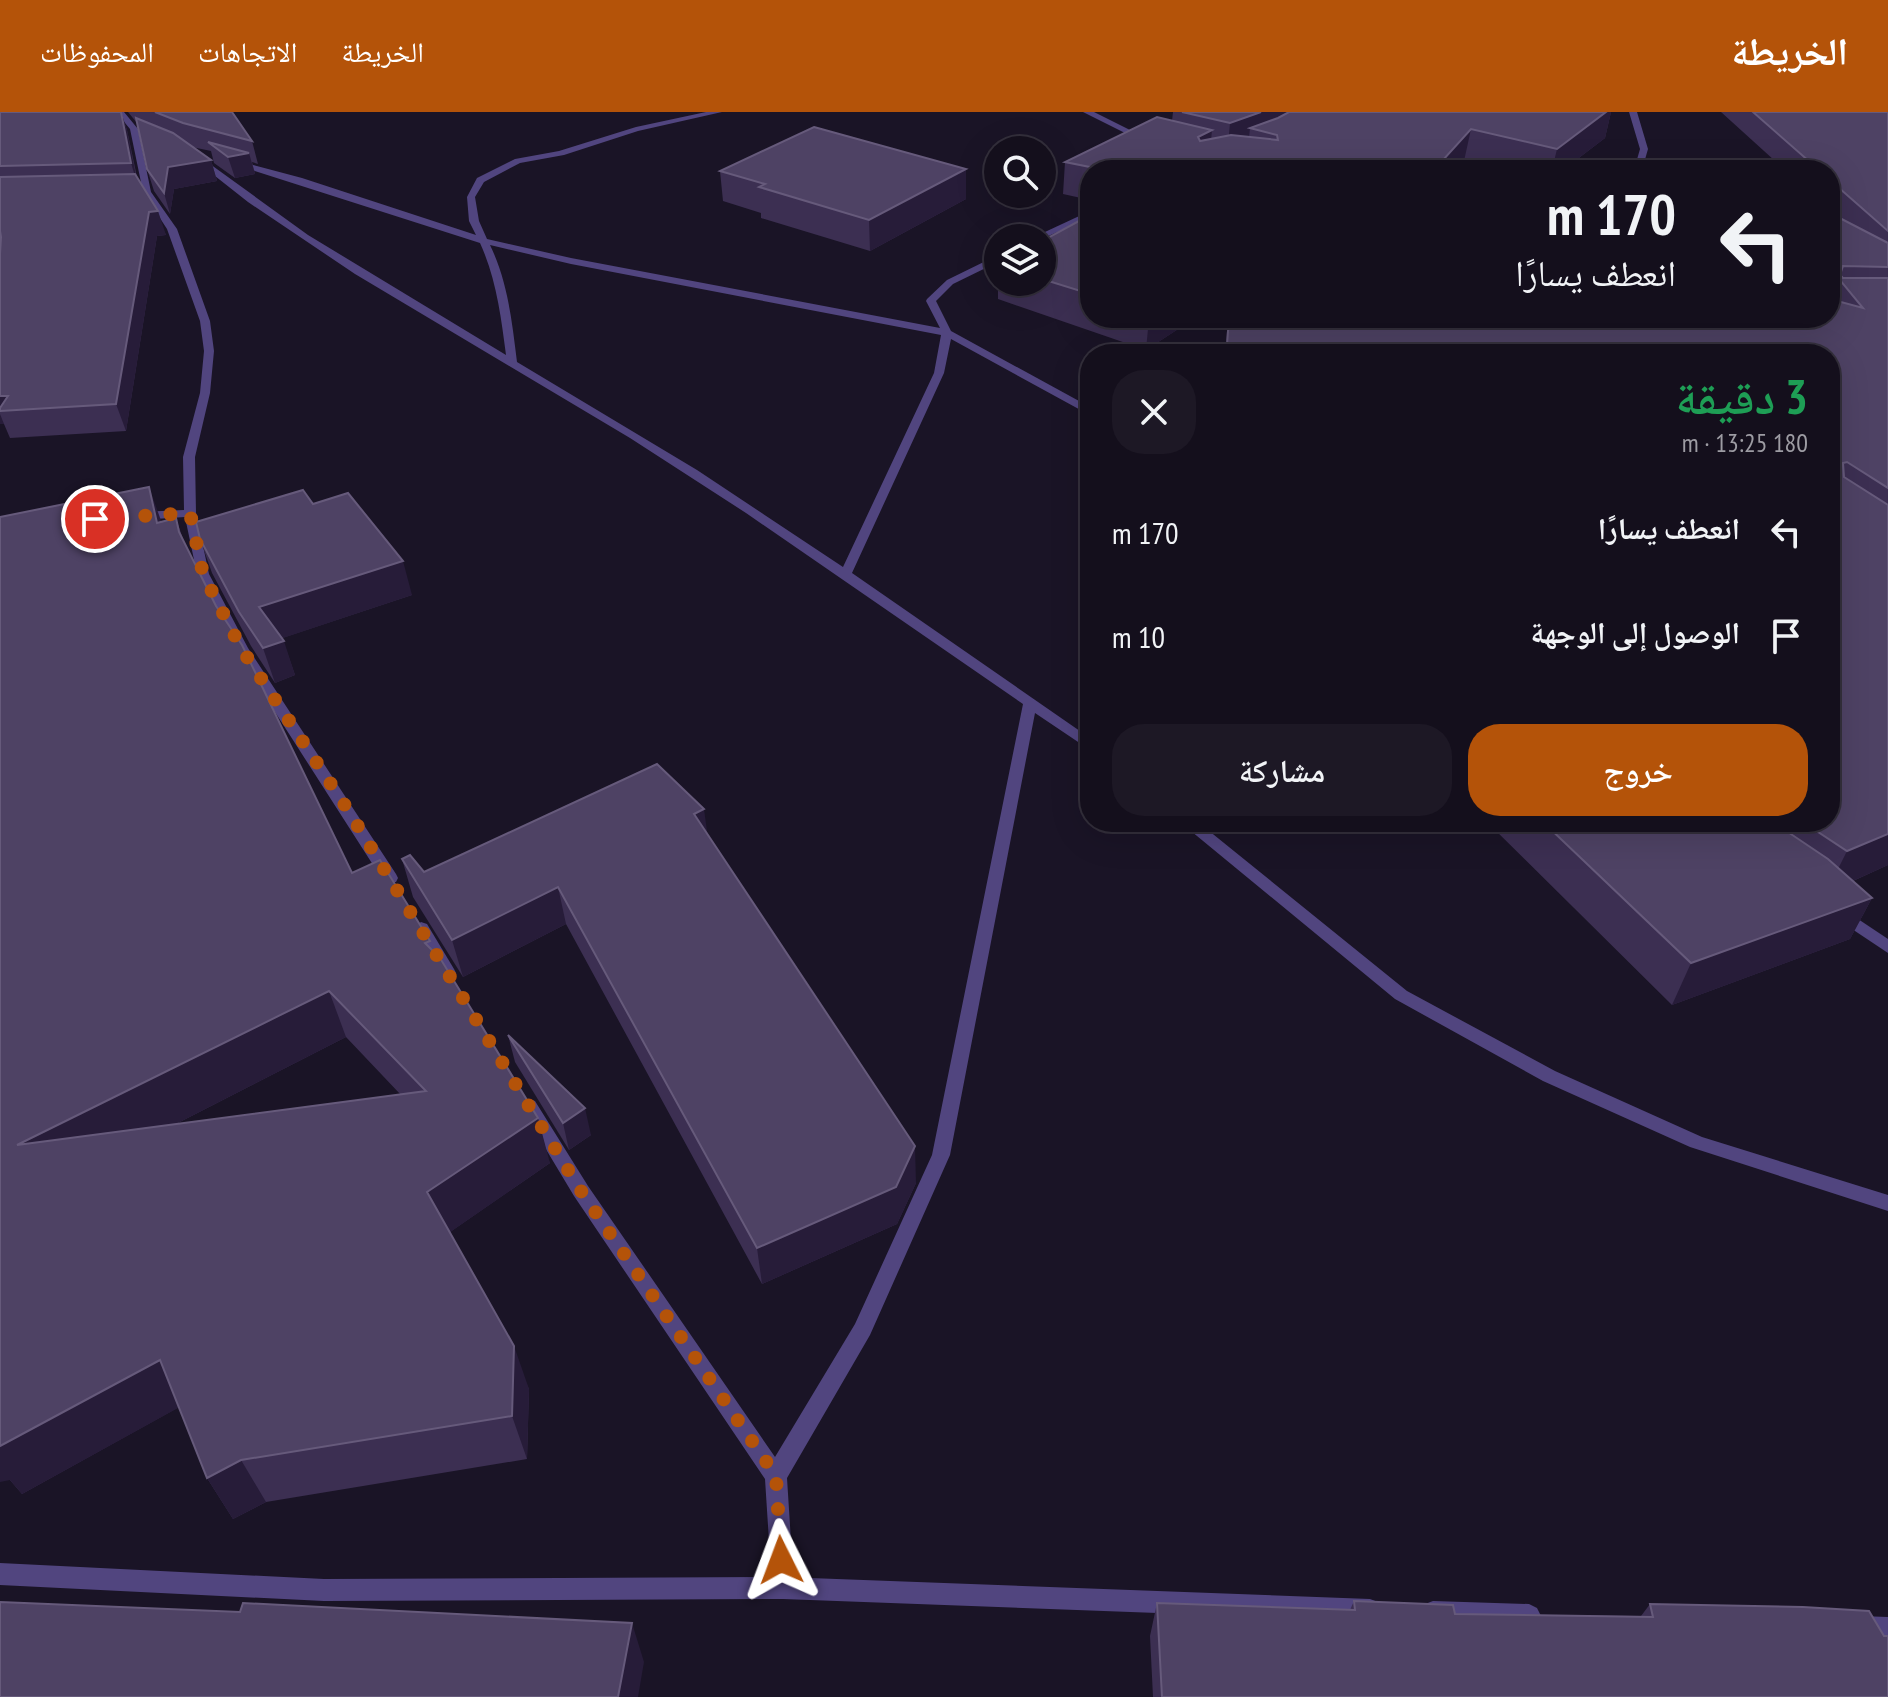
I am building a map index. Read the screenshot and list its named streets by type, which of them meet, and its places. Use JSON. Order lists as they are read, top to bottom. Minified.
{"page":{"header":"الخريطة","nav":["الخريطة","الاتجاهات","المحفوظات"],"turn":["170 m","انعطف يسارًا"],"heading":["3 دقيقة","180 m · 13:25"],"list":[{"name":"انعطف يسارًا","value":"170 m"},{"name":"الوصول إلى الوجهة","value":"10 m"}],"buttons":["خروج","مشاركة"]}}
